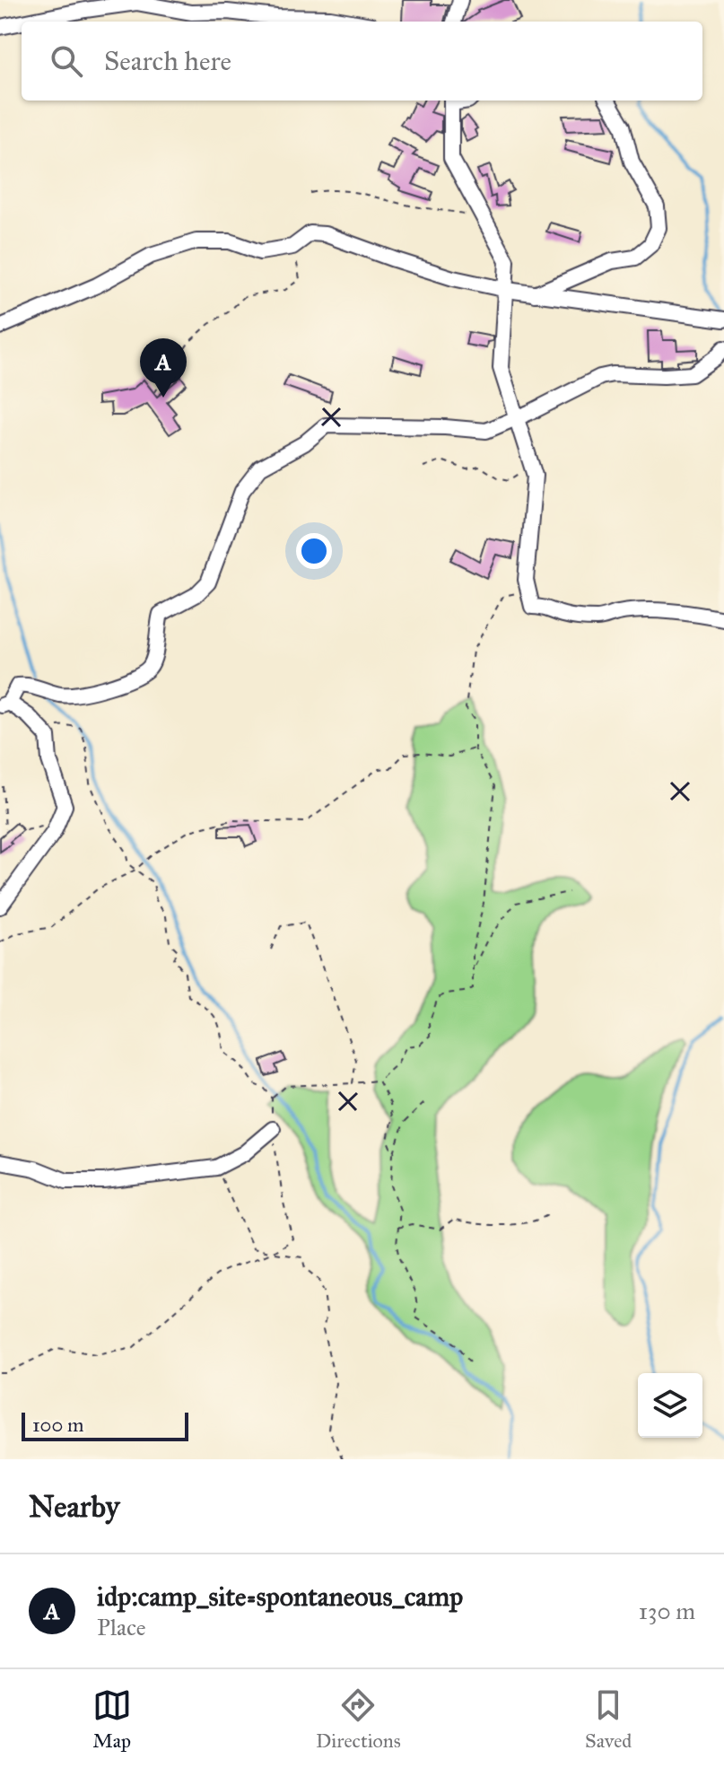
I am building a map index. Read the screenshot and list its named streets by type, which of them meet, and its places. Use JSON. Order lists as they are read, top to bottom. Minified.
{"scale_bar":"100 m","page":{"search":"Search here","pins":"A","scale":"100 m","heading":"Nearby","list":[{"mark":"A","name":"idp:camp_site=spontaneous_camp","note":"Place","value":"130 m"}],"nav":["Map","Directions","Saved"]}}
